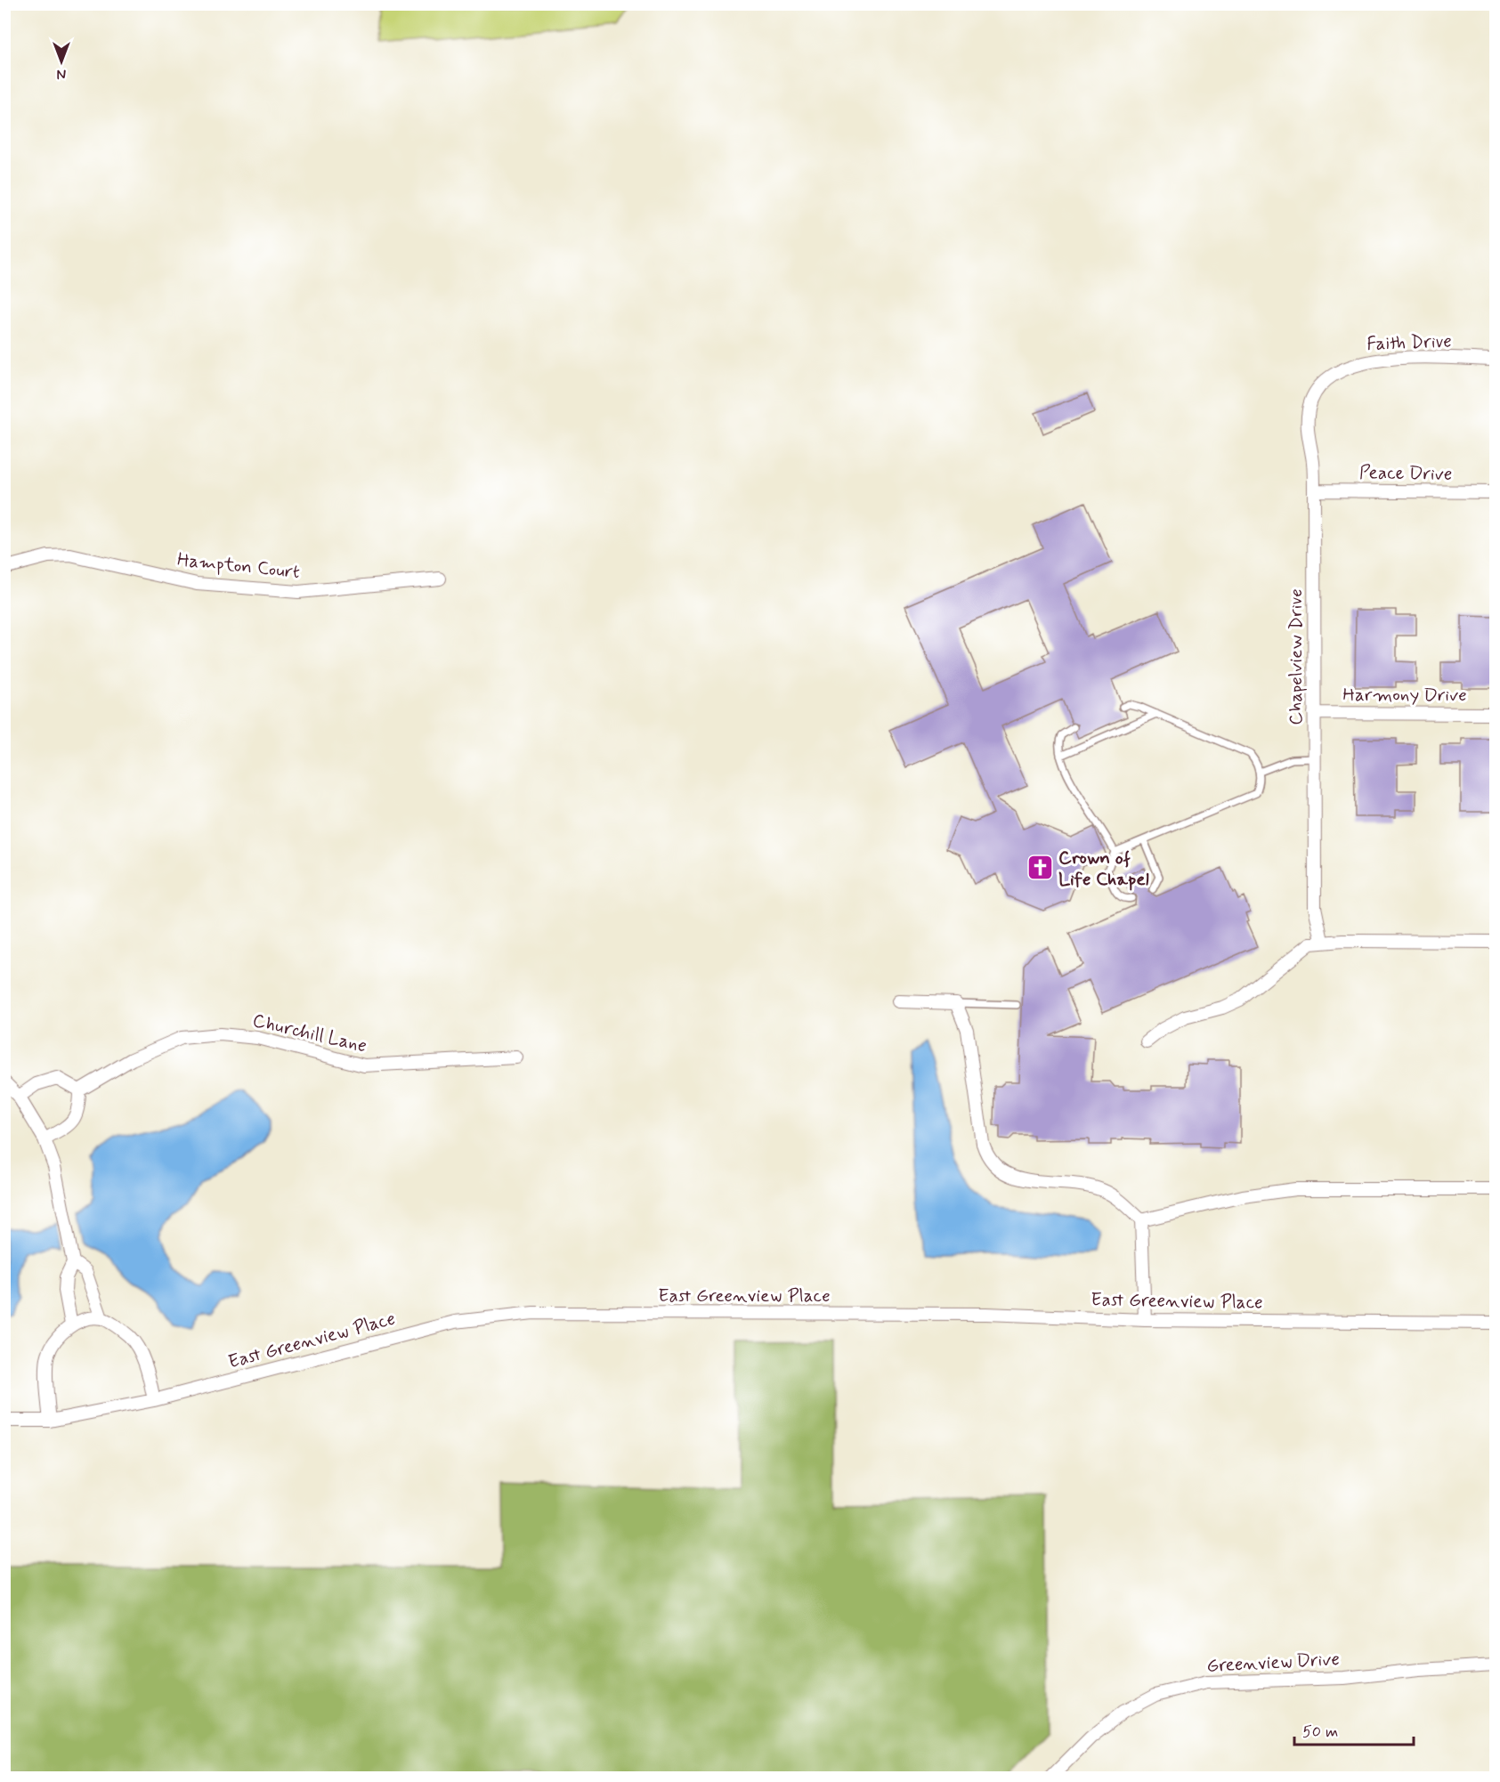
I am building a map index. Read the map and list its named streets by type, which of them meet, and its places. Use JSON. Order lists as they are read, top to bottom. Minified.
{"streets":{"street":["Faith Drive","Peace Drive","Hampton Court","Chapelview Drive","Harmony Drive","Churchill Lane","East Greenview Place","Greenview Drive"]},"crossings":[["Faith Drive","Chapelview Drive"],["Peace Drive","Chapelview Drive"],["Chapelview Drive","Harmony Drive"]],"places":{"church":["Crown of Life Chapel"]},"scale_bar":"50 m","north":"bottom"}
